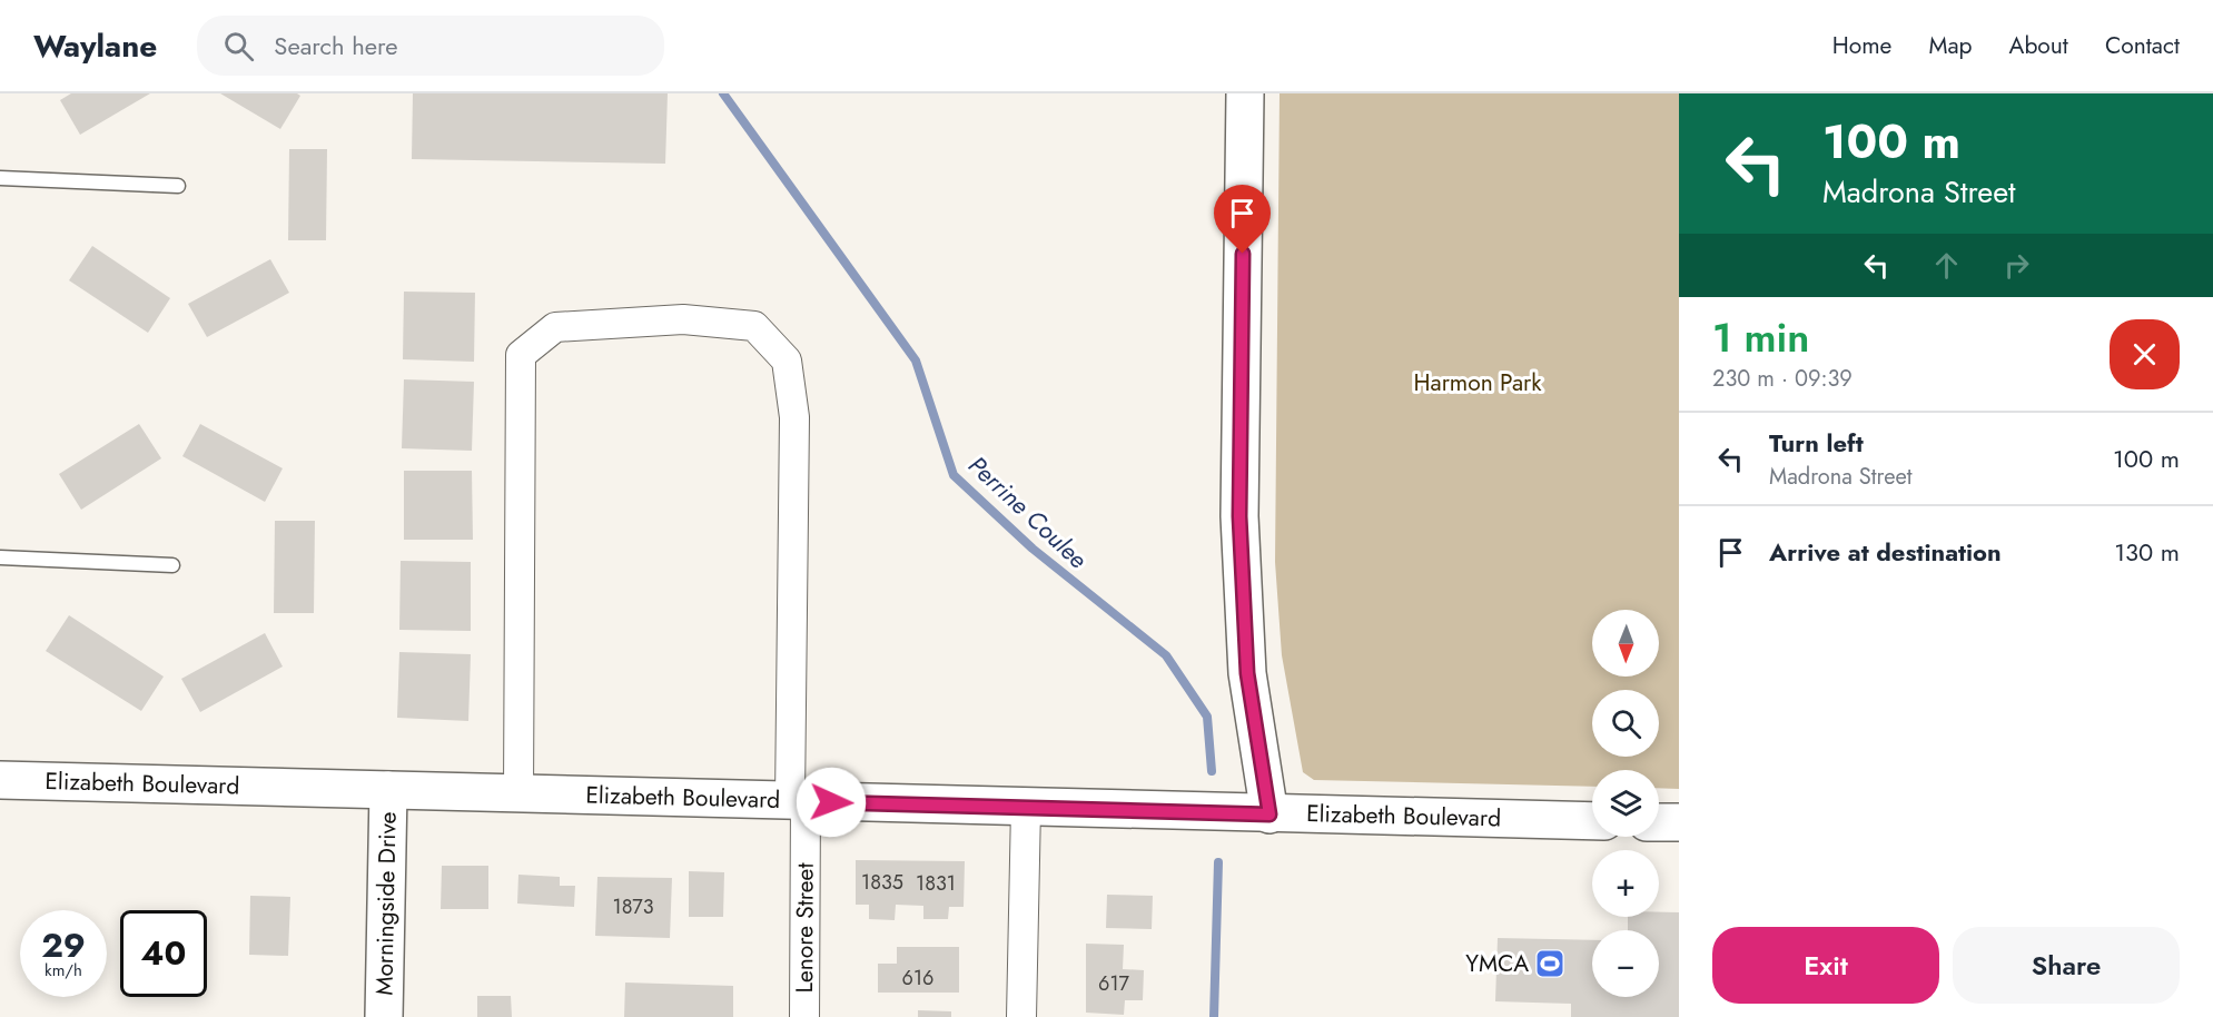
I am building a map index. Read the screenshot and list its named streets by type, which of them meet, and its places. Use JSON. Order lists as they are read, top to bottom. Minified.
{"streets":{"street":["Elizabeth Boulevard","Morningside Drive","Lenore Street"]},"crossings":[["Elizabeth Boulevard","Morningside Drive"],["Elizabeth Boulevard","Lenore Street"]],"water":["Perrine Coulee"],"parks":["Harmon Park"],"places":{"sports":["YMCA"]},"house_numbers":["1835","1831","1873","616","617"],"north":"bottom","page":{"header":"Waylane","search":"Search here","nav":["Home","Map","About","Contact"],"turn":["100 m","Madrona Street"],"heading":["1 min","230 m · 09:39"],"list":[{"name":"Turn left","note":"Madrona Street","value":"100 m"},{"name":"Arrive at destination","value":"130 m"}],"map_buttons":["+","−"],"speed":"29 km/h","limit":"40","buttons":["Exit","Share"]}}
